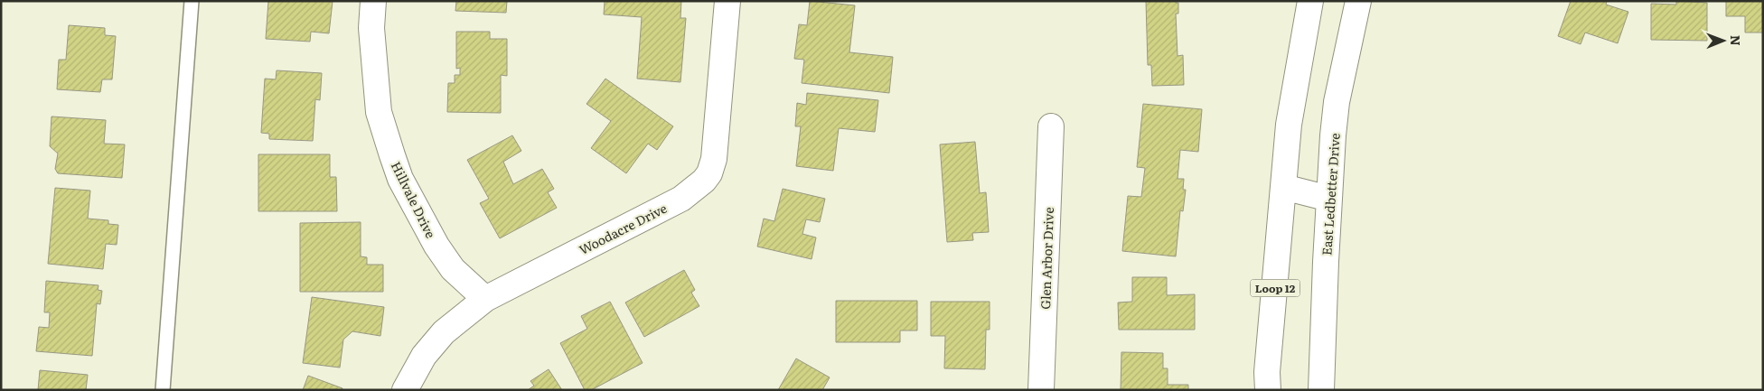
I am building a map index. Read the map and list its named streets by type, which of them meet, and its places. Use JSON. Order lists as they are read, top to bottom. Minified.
{"streets":{"street":["East Ledbetter Drive","Hillvale Drive","Woodacre Drive","Glen Arbor Drive","Loop 12"]},"crossings":[["Hillvale Drive","Woodacre Drive"]],"north":"right"}
